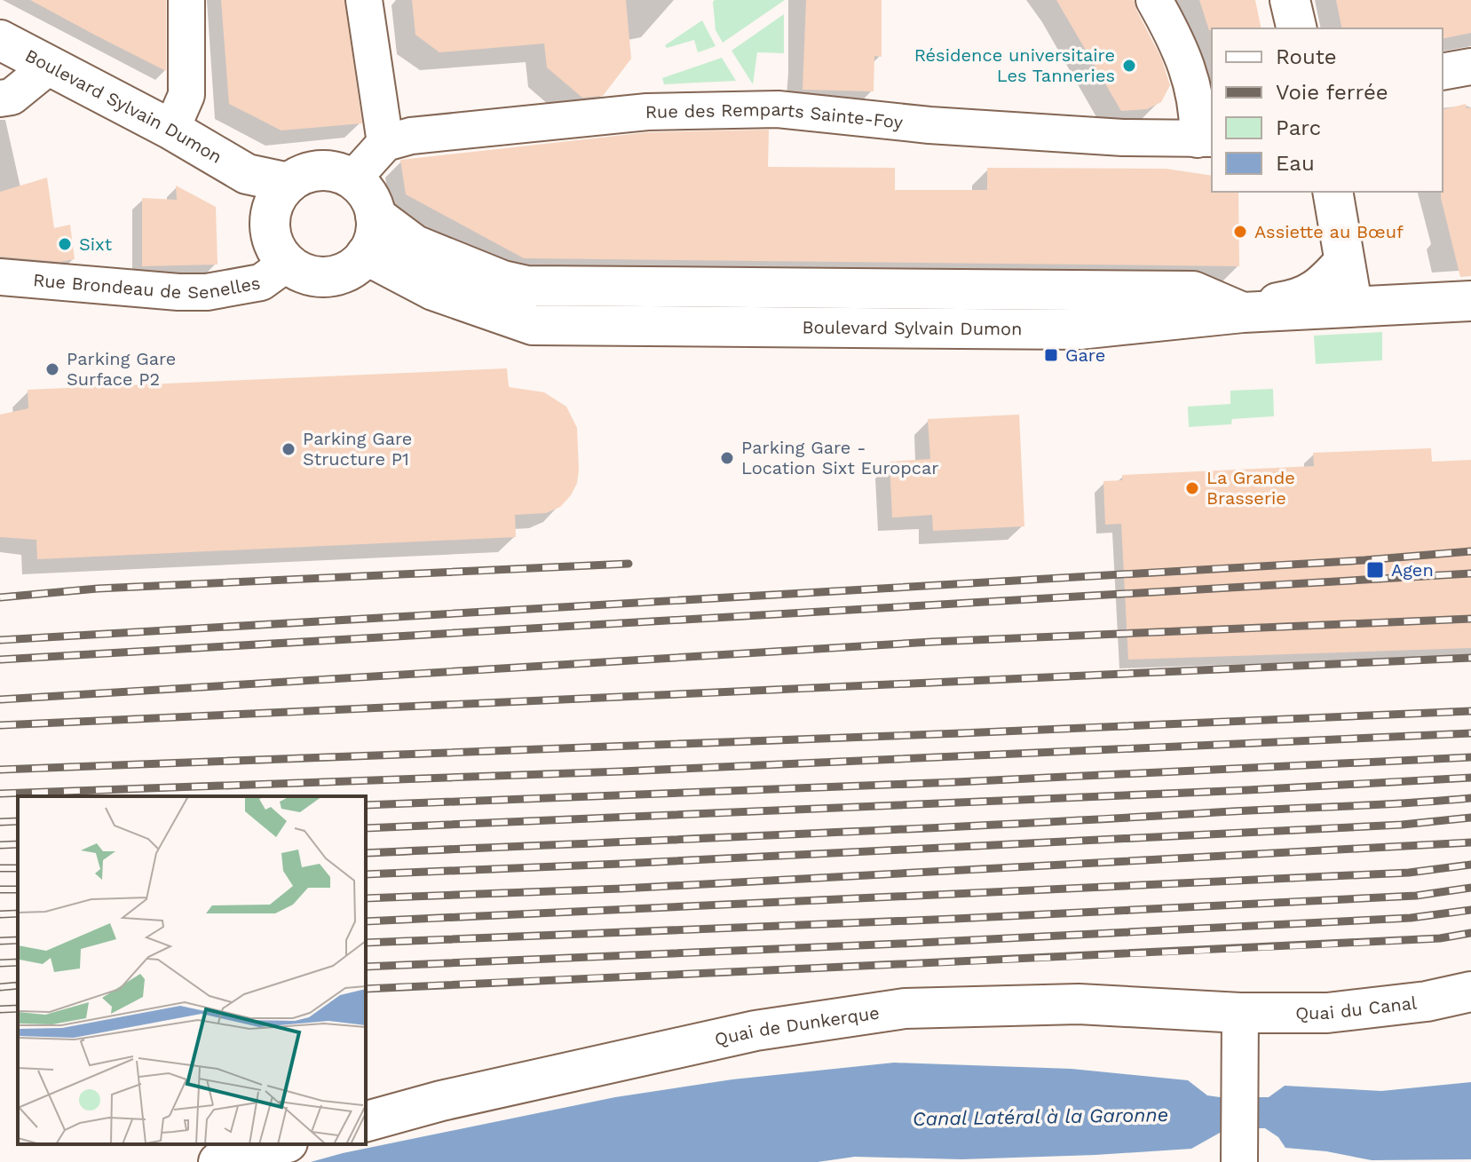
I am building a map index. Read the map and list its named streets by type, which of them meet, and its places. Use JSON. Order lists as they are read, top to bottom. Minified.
{"streets":{"street":["Boulevard Sylvain Dumon","Rue des Remparts Sainte-Foy","Rue Brondeau de Senelles","Quai du Canal","Quai de Dunkerque"]},"crossings":[["Boulevard Sylvain Dumon","Rue Brondeau de Senelles"],["Quai du Canal","Quai de Dunkerque"]],"water":["Canal Latéral à la Garonne"],"places":{"other":["Résidence universitaire Les Tanneries","Assiette au Bœuf","Sixt","Parking Gare Surface P2","Parking Gare Structure P1","Parking Gare - Location Sixt Europcar","La Grande Brasserie"],"transit":["Gare","Agen"]},"legend":["Route","Voie ferrée","Parc","Eau"]}
